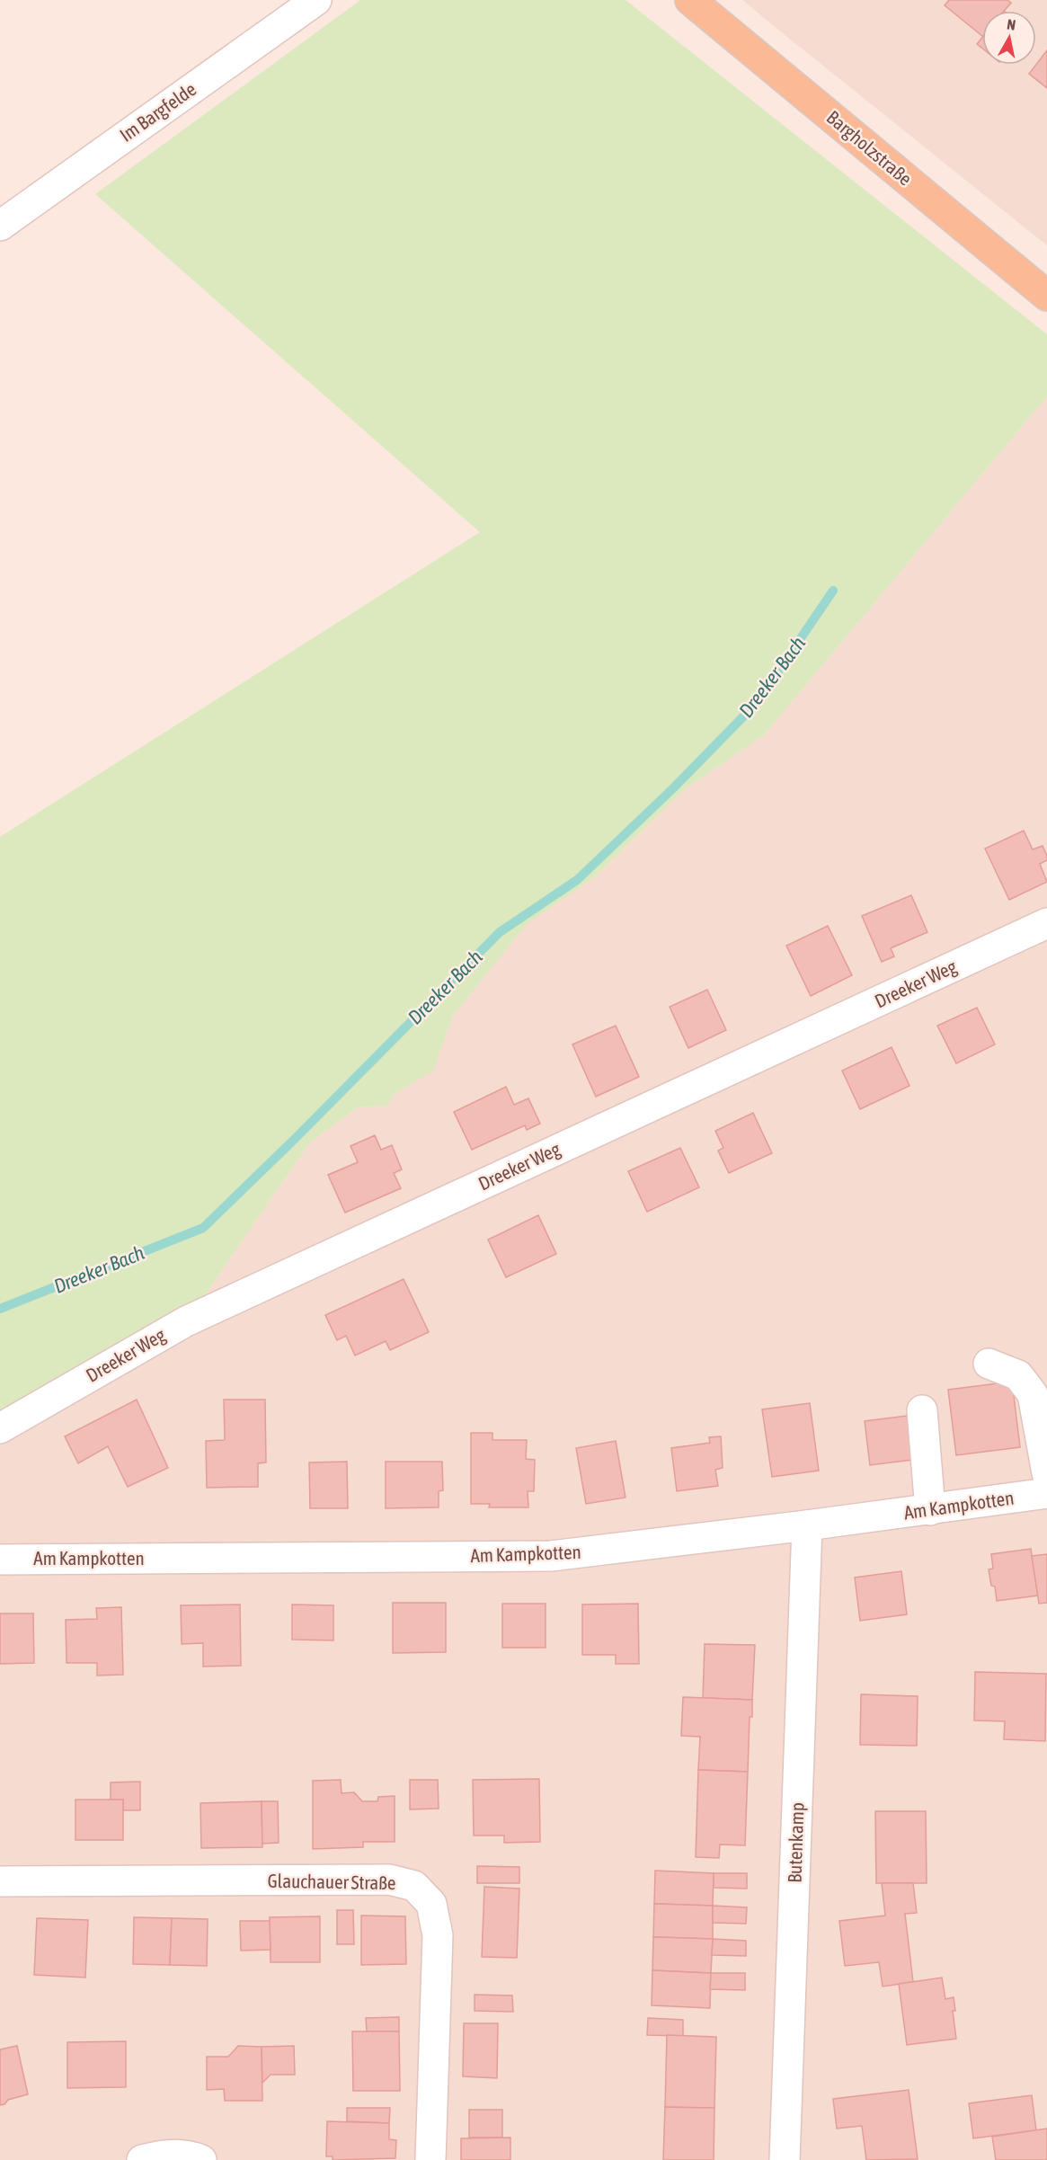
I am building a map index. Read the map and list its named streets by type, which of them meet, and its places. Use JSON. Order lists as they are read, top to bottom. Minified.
{"streets":{"main road":["Bargholzstraße"],"street":["Im Bargfelde","Dreeker Weg","Am Kampkotten","Butenkamp","Glauchauer Straße"]},"crossings":[["Am Kampkotten","Butenkamp"]],"water":["Dreeker Bach"],"north":"top"}
